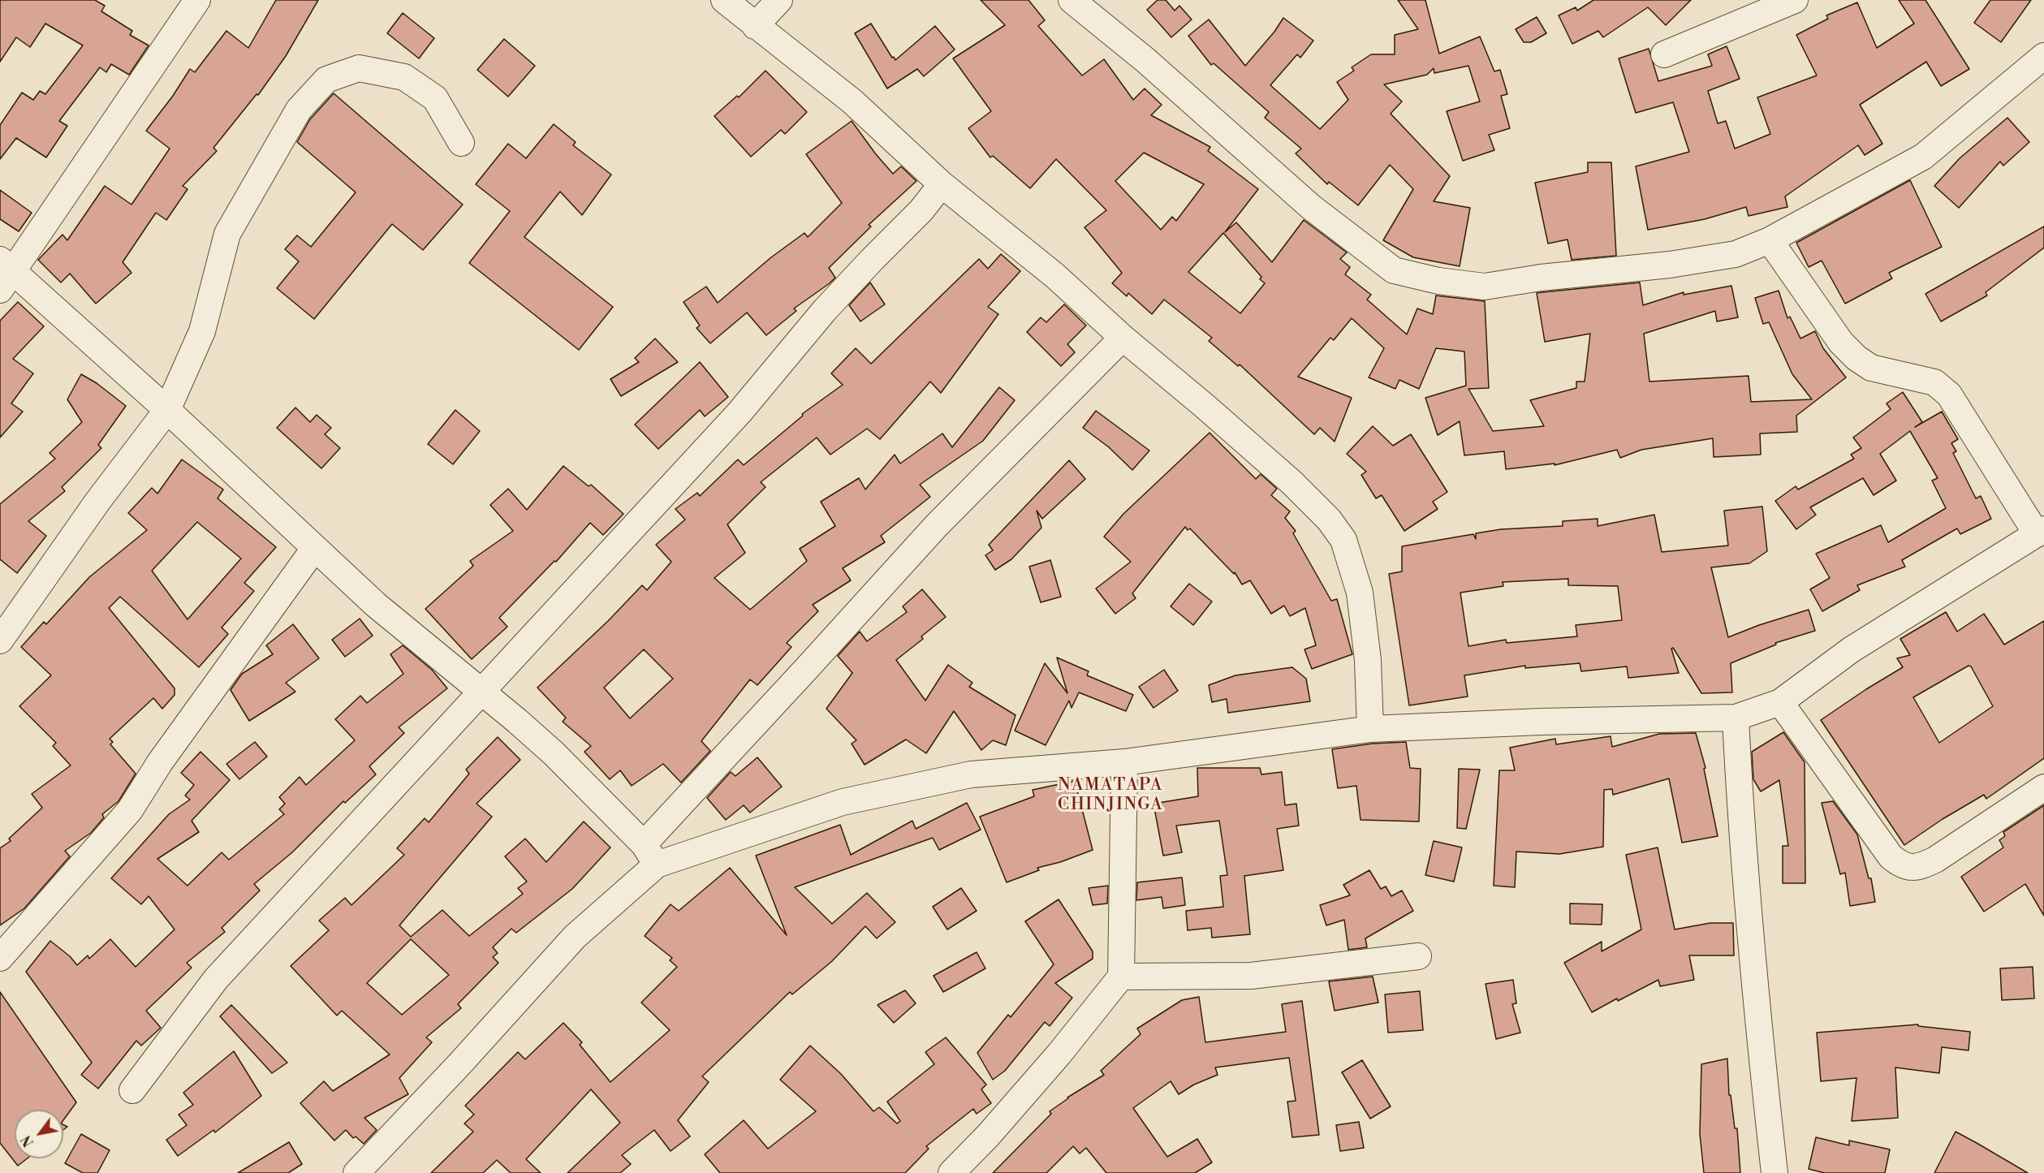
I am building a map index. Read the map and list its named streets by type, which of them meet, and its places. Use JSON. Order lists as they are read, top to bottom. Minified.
{"districts":["NAMATAPA CHINJINGA"],"north":"bottom left"}
